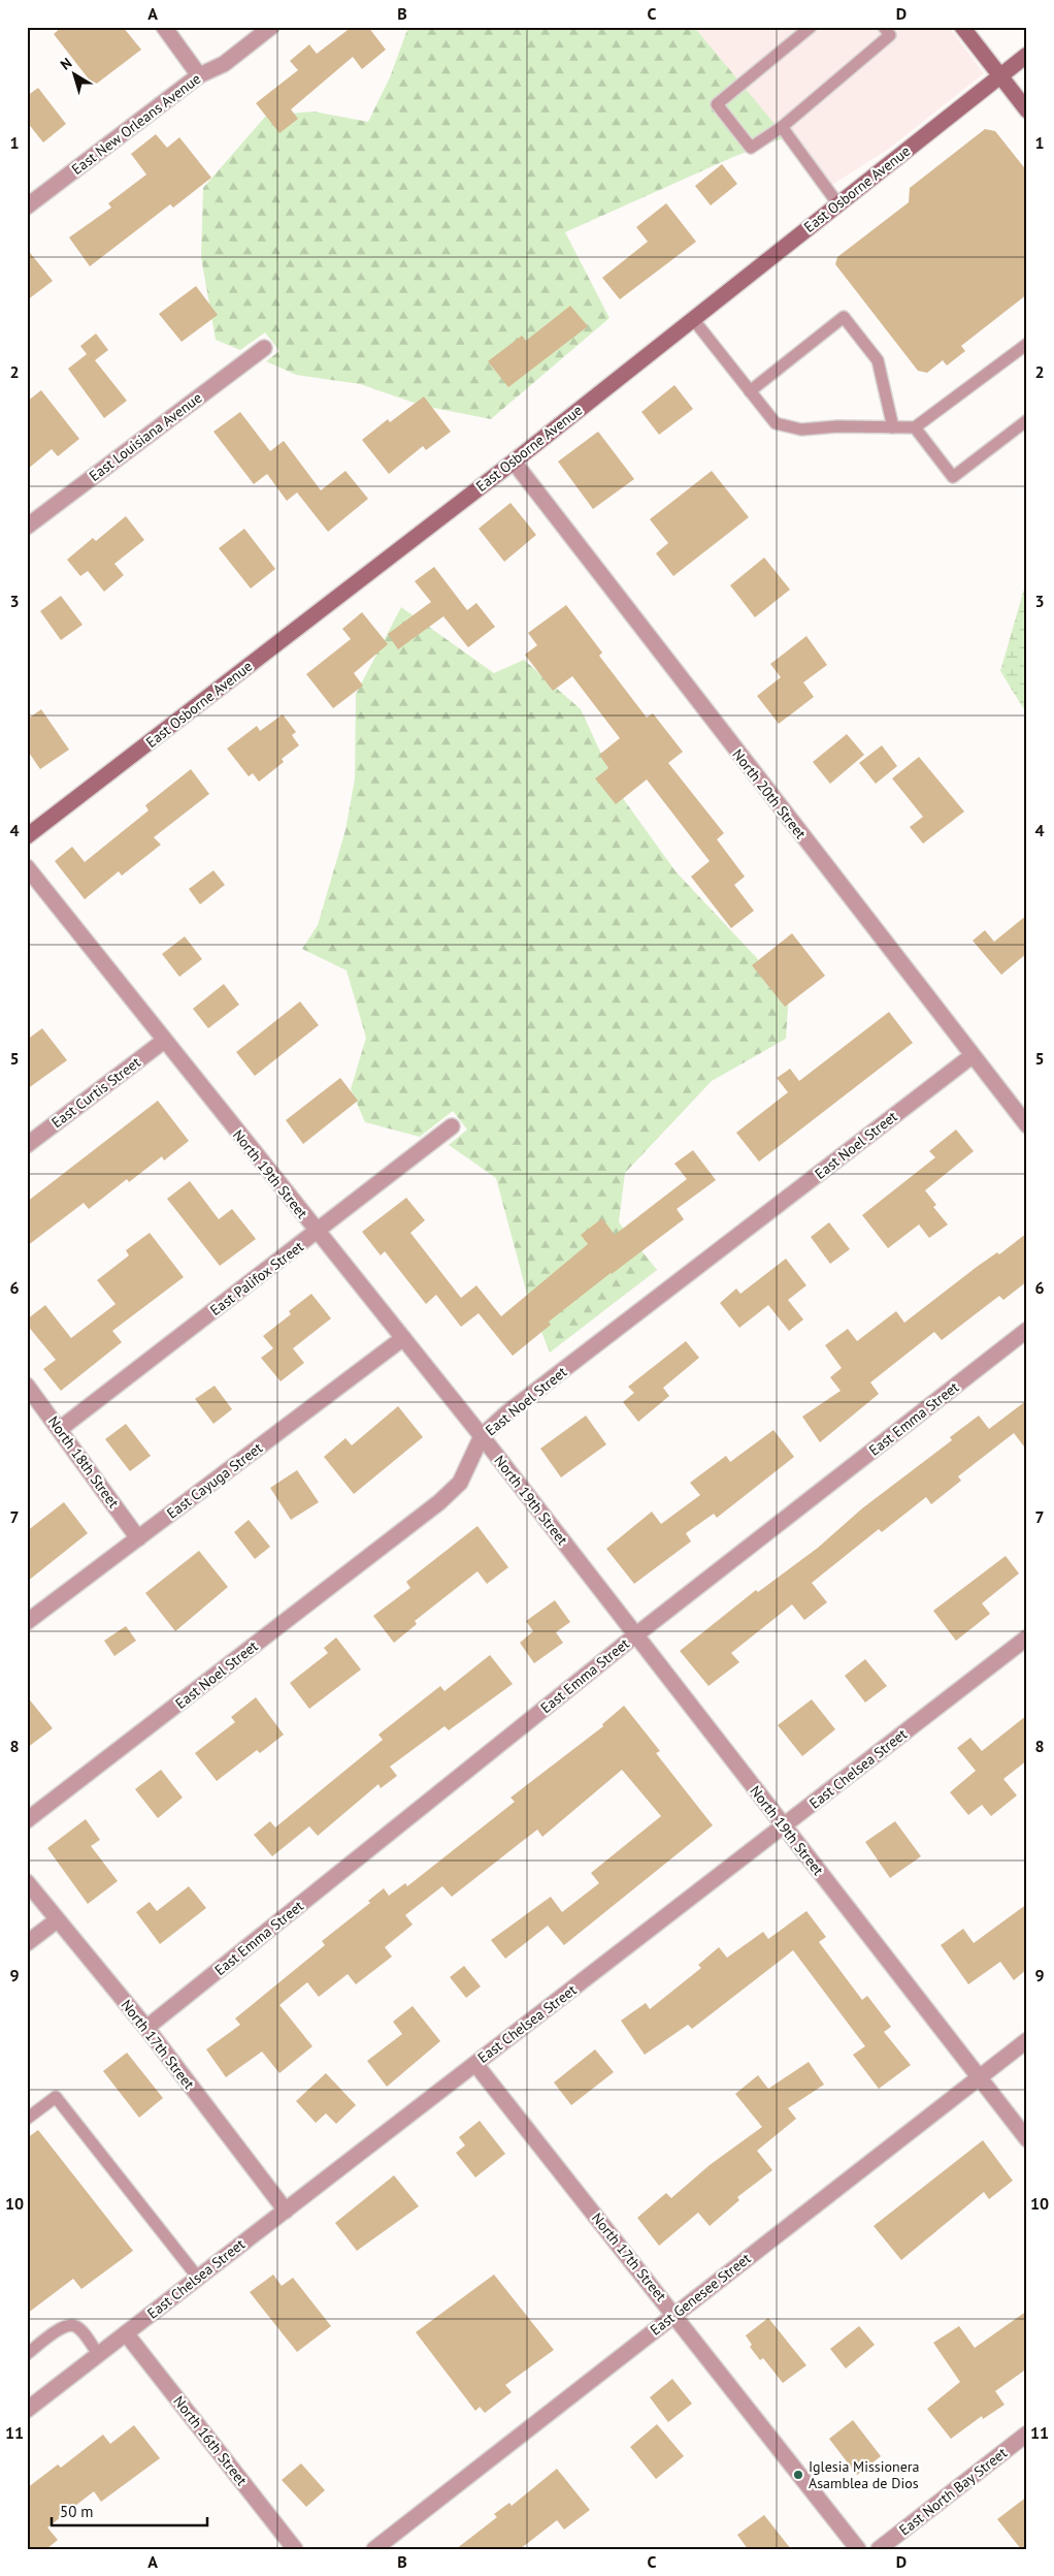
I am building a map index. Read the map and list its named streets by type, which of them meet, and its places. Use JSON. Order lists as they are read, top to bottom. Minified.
{"streets":{"street":["East New Orleans Avenue","East Osborne Avenue","East Louisiana Avenue","North 20th Street","East Curtis Street","East Noel Street","North 19th Street","East Palifox Street","East Emma Street","North 18th Street","East Cayuga Street","East Chelsea Street","North 17th Street","East Genesee Street","North 16th Street","East North Bay Street"]},"crossings":[["East Osborne Avenue","North 20th Street"],["North 20th Street","East Noel Street"],["East Curtis Street","North 19th Street"],["East Noel Street","North 19th Street"],["North 19th Street","East Palifox Street"],["North 19th Street","East Emma Street"],["North 19th Street","East Cayuga Street"],["North 19th Street","East Chelsea Street"],["North 19th Street","East Genesee Street"],["East Palifox Street","North 18th Street"],["East Emma Street","North 17th Street"],["North 18th Street","East Cayuga Street"],["East Chelsea Street","North 17th Street"],["East Chelsea Street","North 16th Street"],["North 17th Street","East Genesee Street"]],"places":["Iglesia Missionera Asamblea de Dios"],"scale_bar":"50 m","north":"top left","grid":{"columns":["A","B","C","D"],"rows":["1","2","3","4","5","6","7","8","9","10","11"]}}
